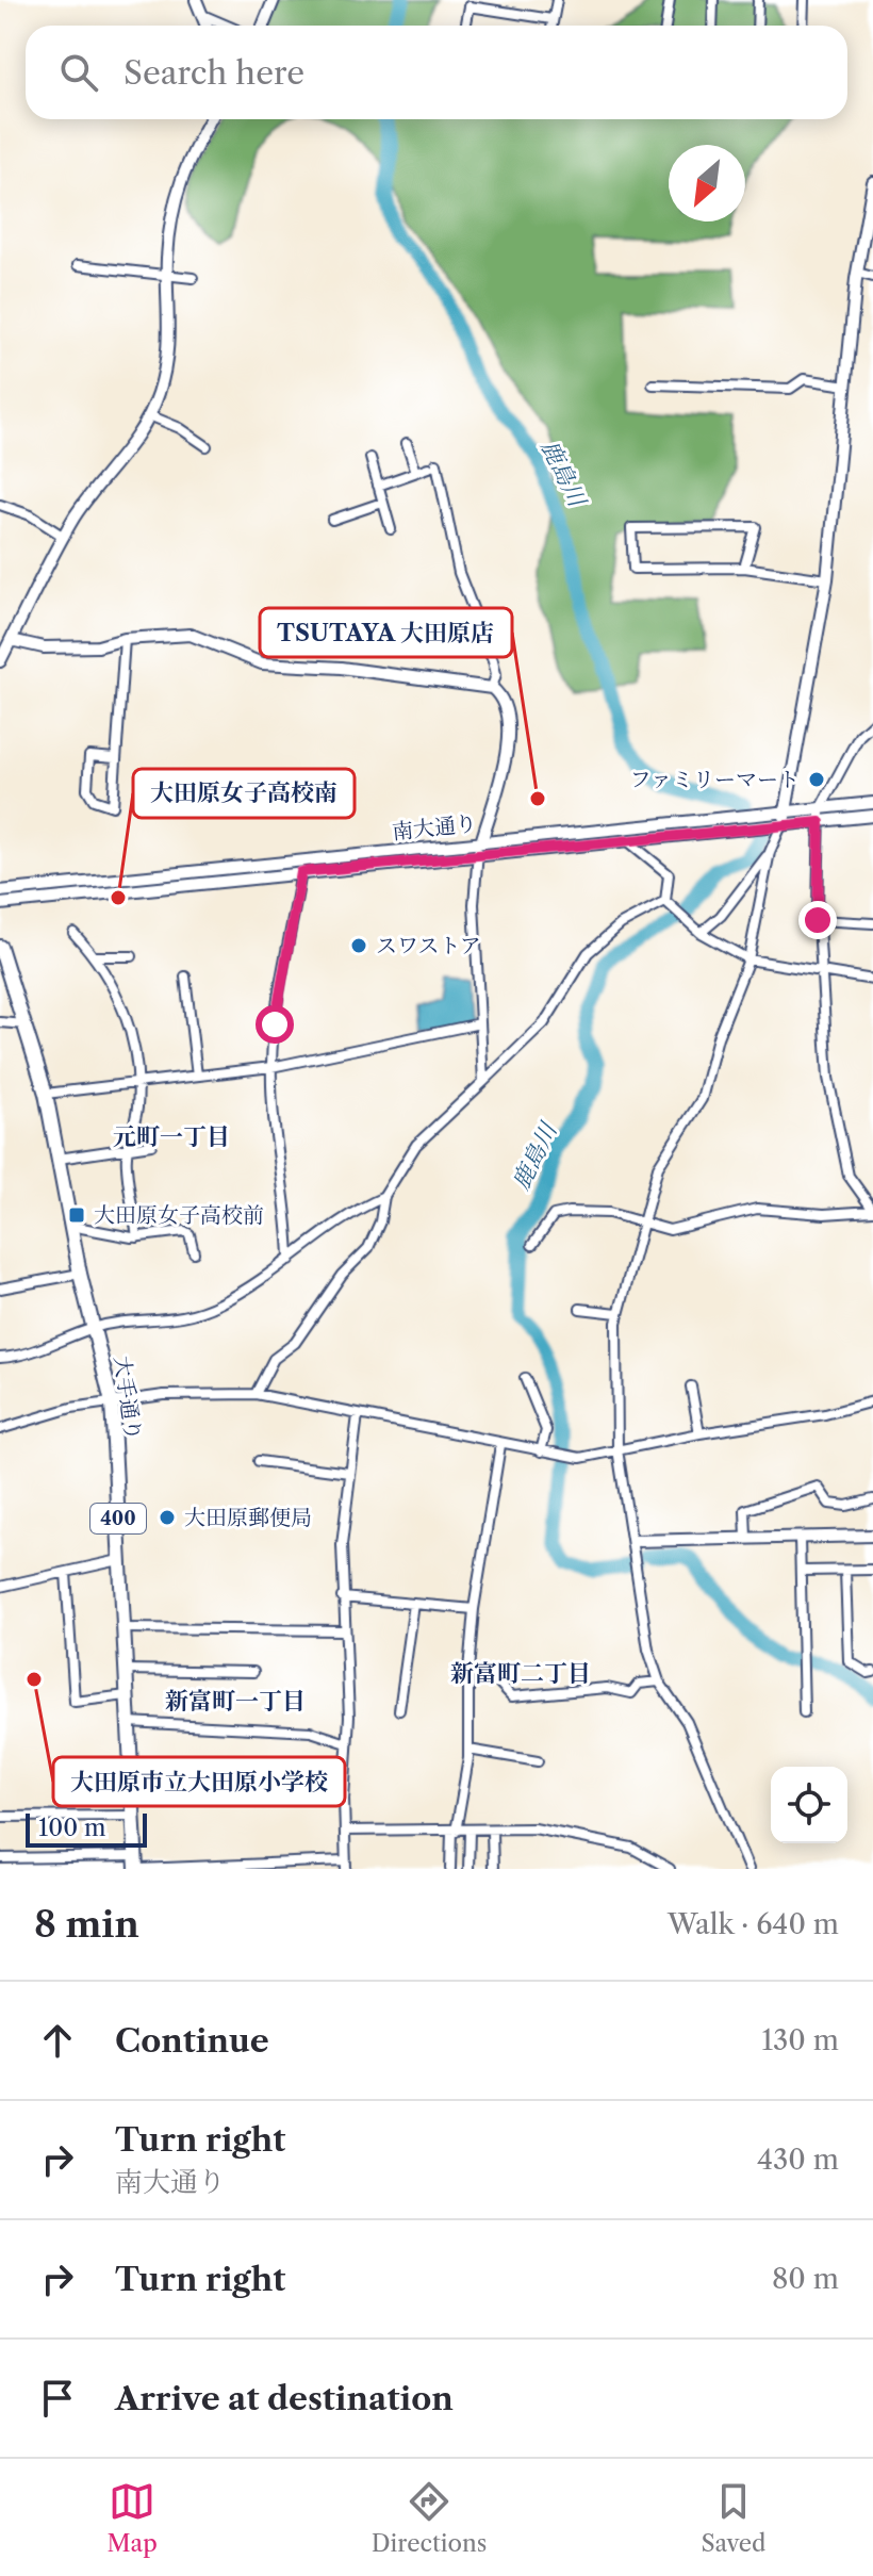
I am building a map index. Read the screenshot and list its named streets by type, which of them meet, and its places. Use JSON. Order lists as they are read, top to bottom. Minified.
{"streets":{"highway":["大手通り","400"],"street":["南大通り"]},"districts":["元町一丁目","新富町二丁目","新富町一丁目"],"water":["鹿島川"],"places":{"other":["ファミリーマート","TSUTAYA 大田原店","大田原女子高校南","スワストア","大田原郵便局","大田原市立大田原小学校"],"transit":["大田原女子高校前"]},"scale_bar":"100 m","north":"bottom left","page":{"search":"Search here","scale":"100 m","heading":["8 min","Walk · 640 m"],"list":[["Continue","130 m"],["Turn right","南大通り","430 m"],["Turn right","80 m"],"Arrive at destination"],"nav":["Map","Directions","Saved"]}}
